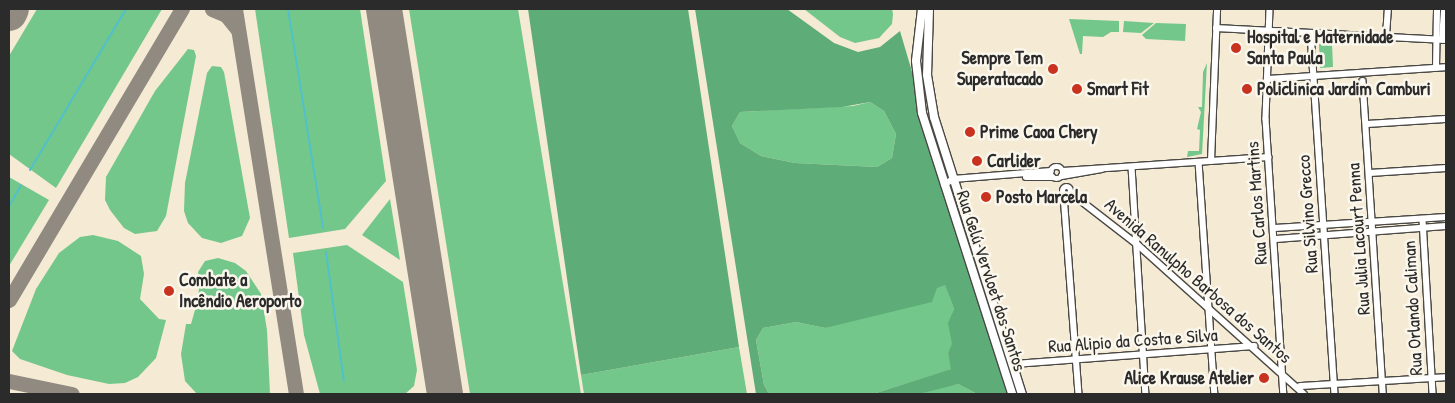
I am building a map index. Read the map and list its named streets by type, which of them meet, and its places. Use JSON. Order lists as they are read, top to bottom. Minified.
{"streets":{"main road":["Rua Gelú Vervloet dos Santos"],"street":["Rua Carlos Martins","Rua Silvino Grecco","Rua Julia Lacourt Penna","Avenida Ranulpho Barbosa dos Santos","Rua Orlando Caliman","Rua Alipio da Costa e Silva"]},"crossings":[["Rua Carlos Martins","Avenida Ranulpho Barbosa dos Santos"],["Rua Gelú Vervloet dos Santos","Rua Alipio da Costa e Silva"],["Avenida Ranulpho Barbosa dos Santos","Rua Alipio da Costa e Silva"]],"places":["Hospital e Maternidade Santa Paula","Sempre Tem Superatacado","Smart Fit","Policlinica Jardim Camburi","Prime Caoa Chery","Carlider","Posto Marcela","Combate a Incêndio Aeroporto","Alice Krause Atelier"]}
